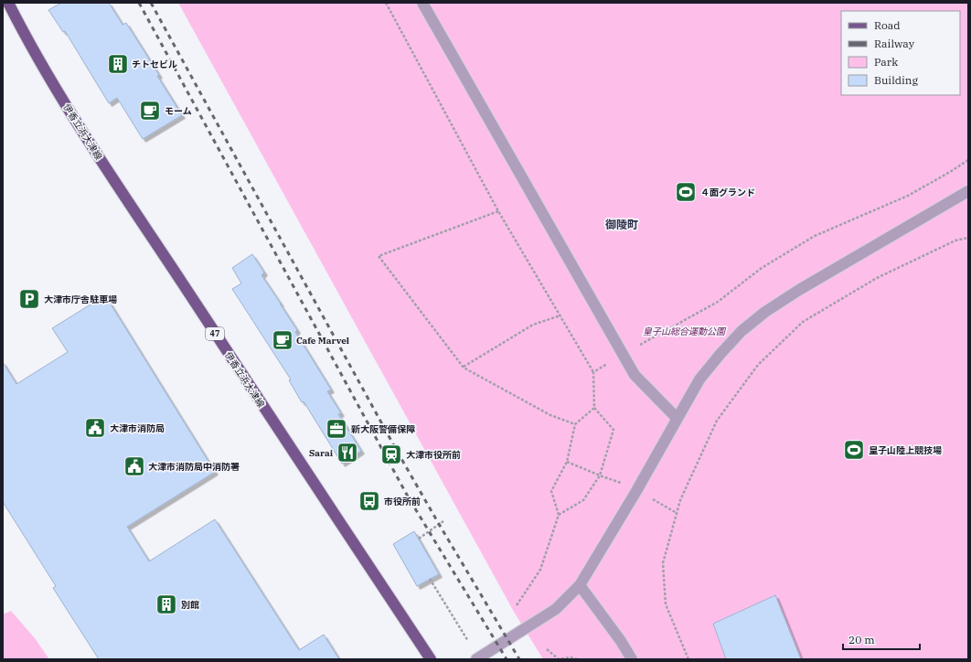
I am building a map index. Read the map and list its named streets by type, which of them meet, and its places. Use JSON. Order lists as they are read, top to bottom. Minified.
{"streets":{"main road":["伊香立浜大津線","47"]},"districts":["御陵町"],"parks":["皇子山総合運動公園"],"places":{"building":["チトセビル","別館"],"cafe":["モーム","Cafe Marvel"],"sports":["４面グランド","皇子山陸上競技場"],"parking":["大津市庁舎駐車場"],"public building":["大津市消防局","大津市消防局中消防署"],"office":["新大阪警備保障"],"restaurant":["Sarai"],"station":["大津市役所前"],"bus stop":["市役所前"]},"legend":["Road","Railway","Park","Building"],"scale_bar":"20 m"}
